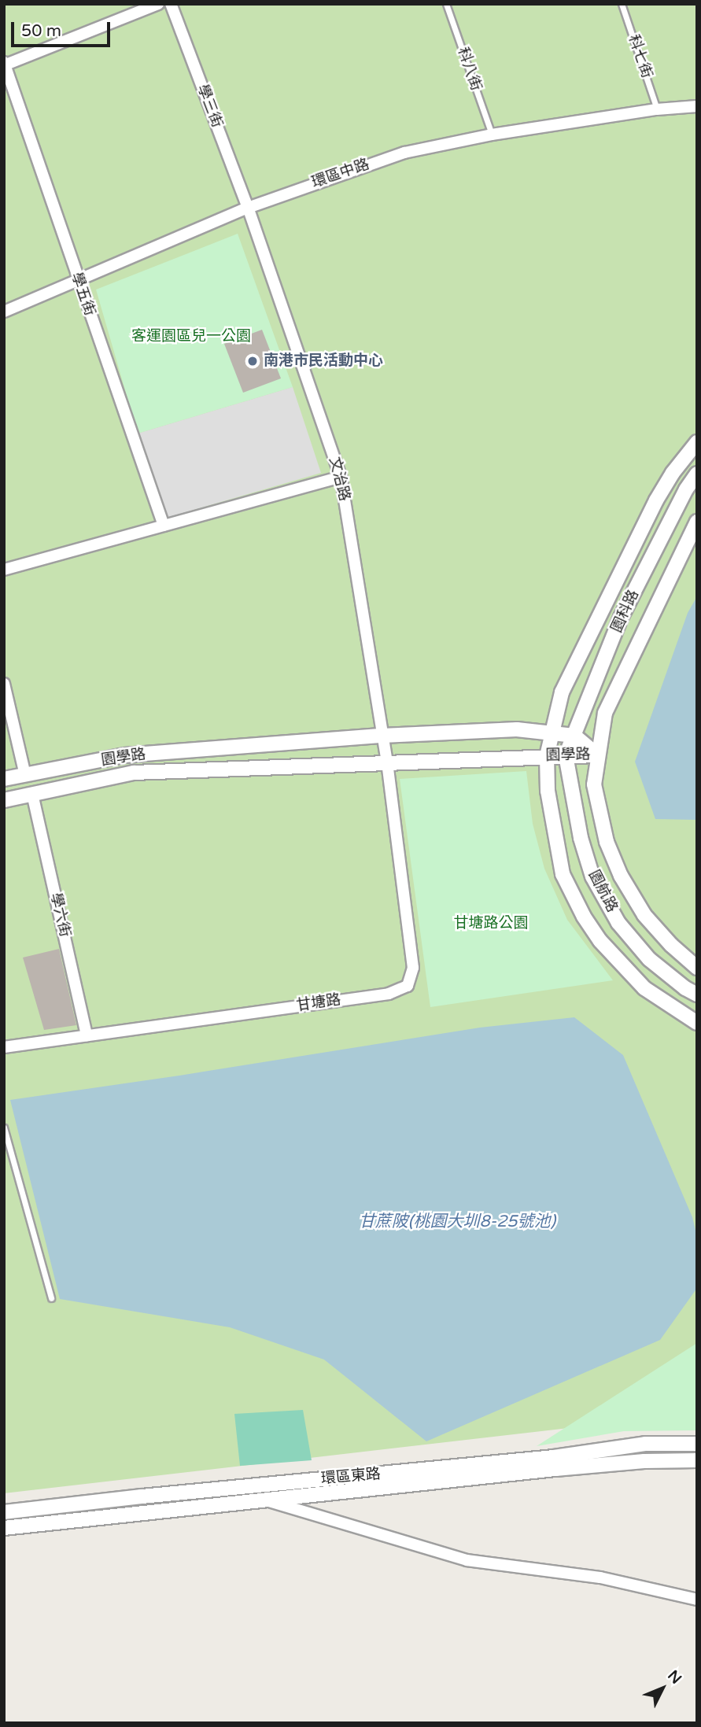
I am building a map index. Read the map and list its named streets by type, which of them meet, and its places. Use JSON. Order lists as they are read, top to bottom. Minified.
{"streets":{"street":["學三街","環區中路","學五街","文治路","園科路","園學路","園航路","學六街","甘塘路","環區東路"],"lane":["科七街","科八街"]},"crossings":[["科七街","環區中路"],["科八街","環區中路"],["學三街","環區中路"],["學三街","文治路"],["環區中路","學五街"],["環區中路","文治路"],["文治路","園學路"],["文治路","甘塘路"],["園科路","園學路"],["園科路","園航路"],["園學路","園航路"],["園學路","學六街"],["園學路","甘塘路"],["學六街","甘塘路"]],"water":["甘蔗陂(桃園大圳8-25號池)"],"parks":["客運園區兒一公園","甘塘路公園"],"places":["南港市民活動中心"],"scale_bar":"50 m","north":"top right"}
